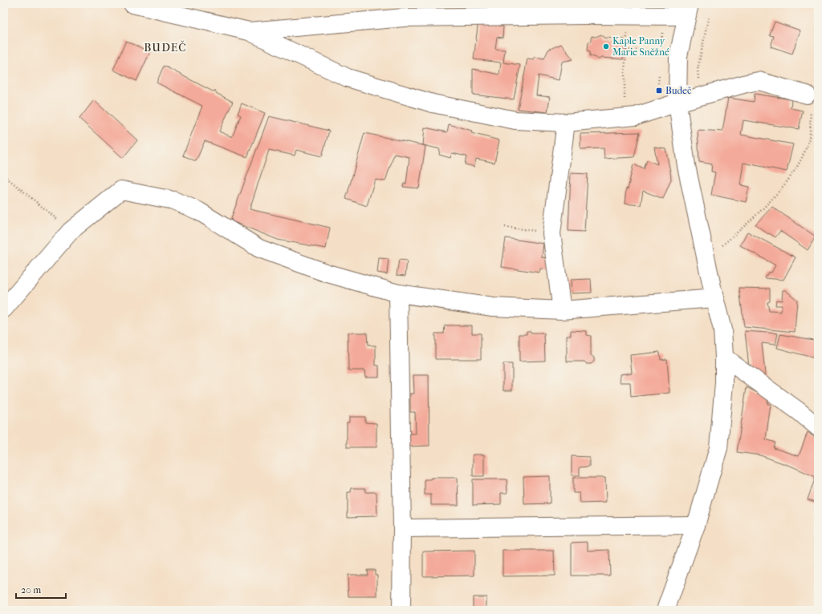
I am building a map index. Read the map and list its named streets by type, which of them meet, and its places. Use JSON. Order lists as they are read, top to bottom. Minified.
{"districts":["BUDEČ"],"places":{"other":["Kaple Panny Marie Sněžné"],"transit":["Budeč"]},"scale_bar":"20 m"}
